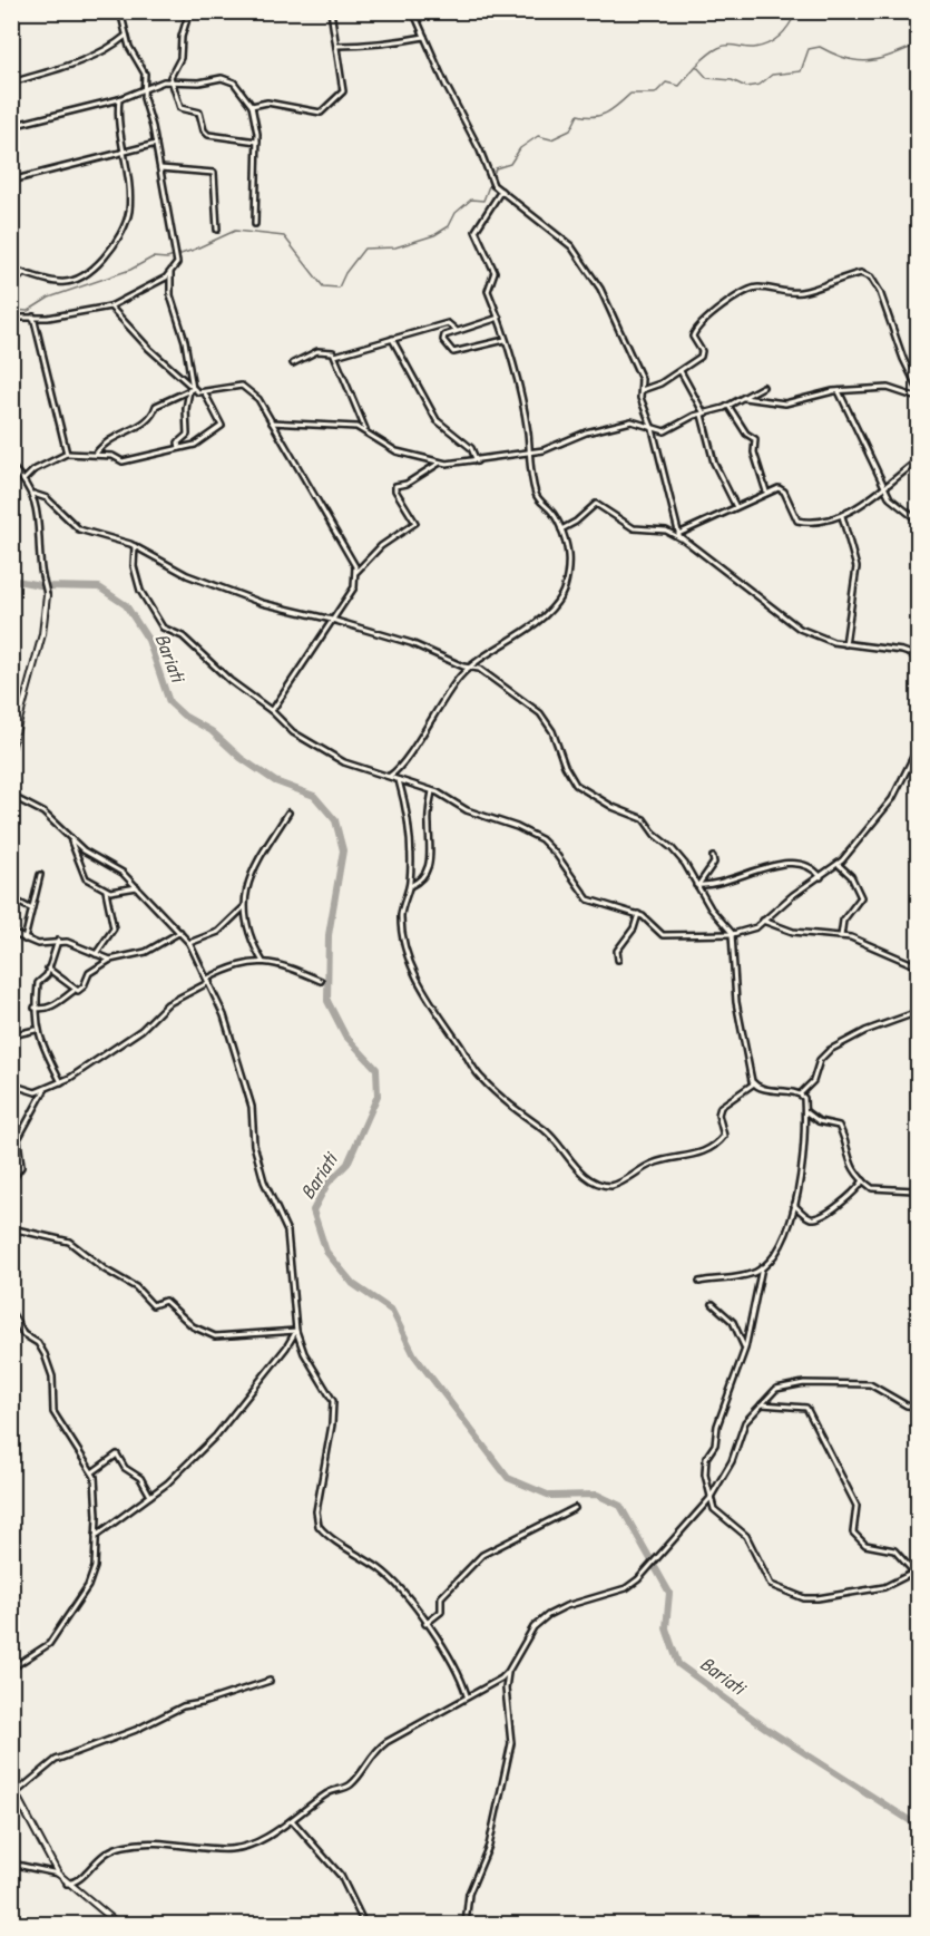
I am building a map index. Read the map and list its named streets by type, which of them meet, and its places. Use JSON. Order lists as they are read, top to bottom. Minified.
{"water":["Bariati"]}
